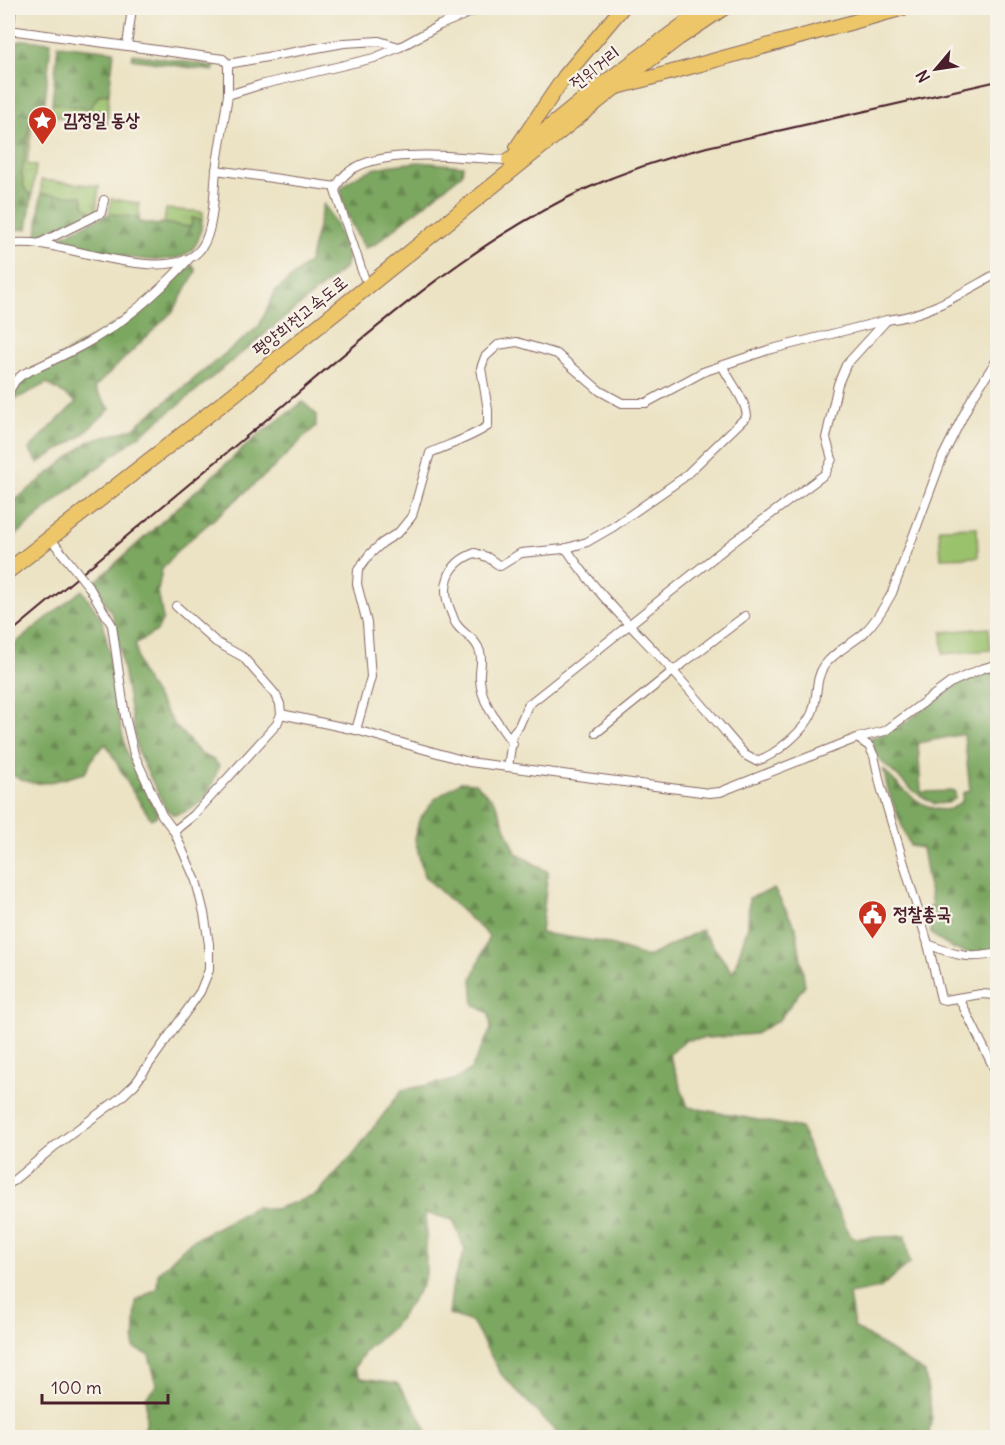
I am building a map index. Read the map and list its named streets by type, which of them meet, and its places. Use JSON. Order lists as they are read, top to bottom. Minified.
{"streets":{"highway":["평양희천고속도로"],"main road":["전위거리"]},"crossings":[["전위거리","평양희천고속도로"]],"places":{"place":["김정일 동상"],"public building":["정찰총국"]},"scale_bar":"100 m","north":"bottom left"}
